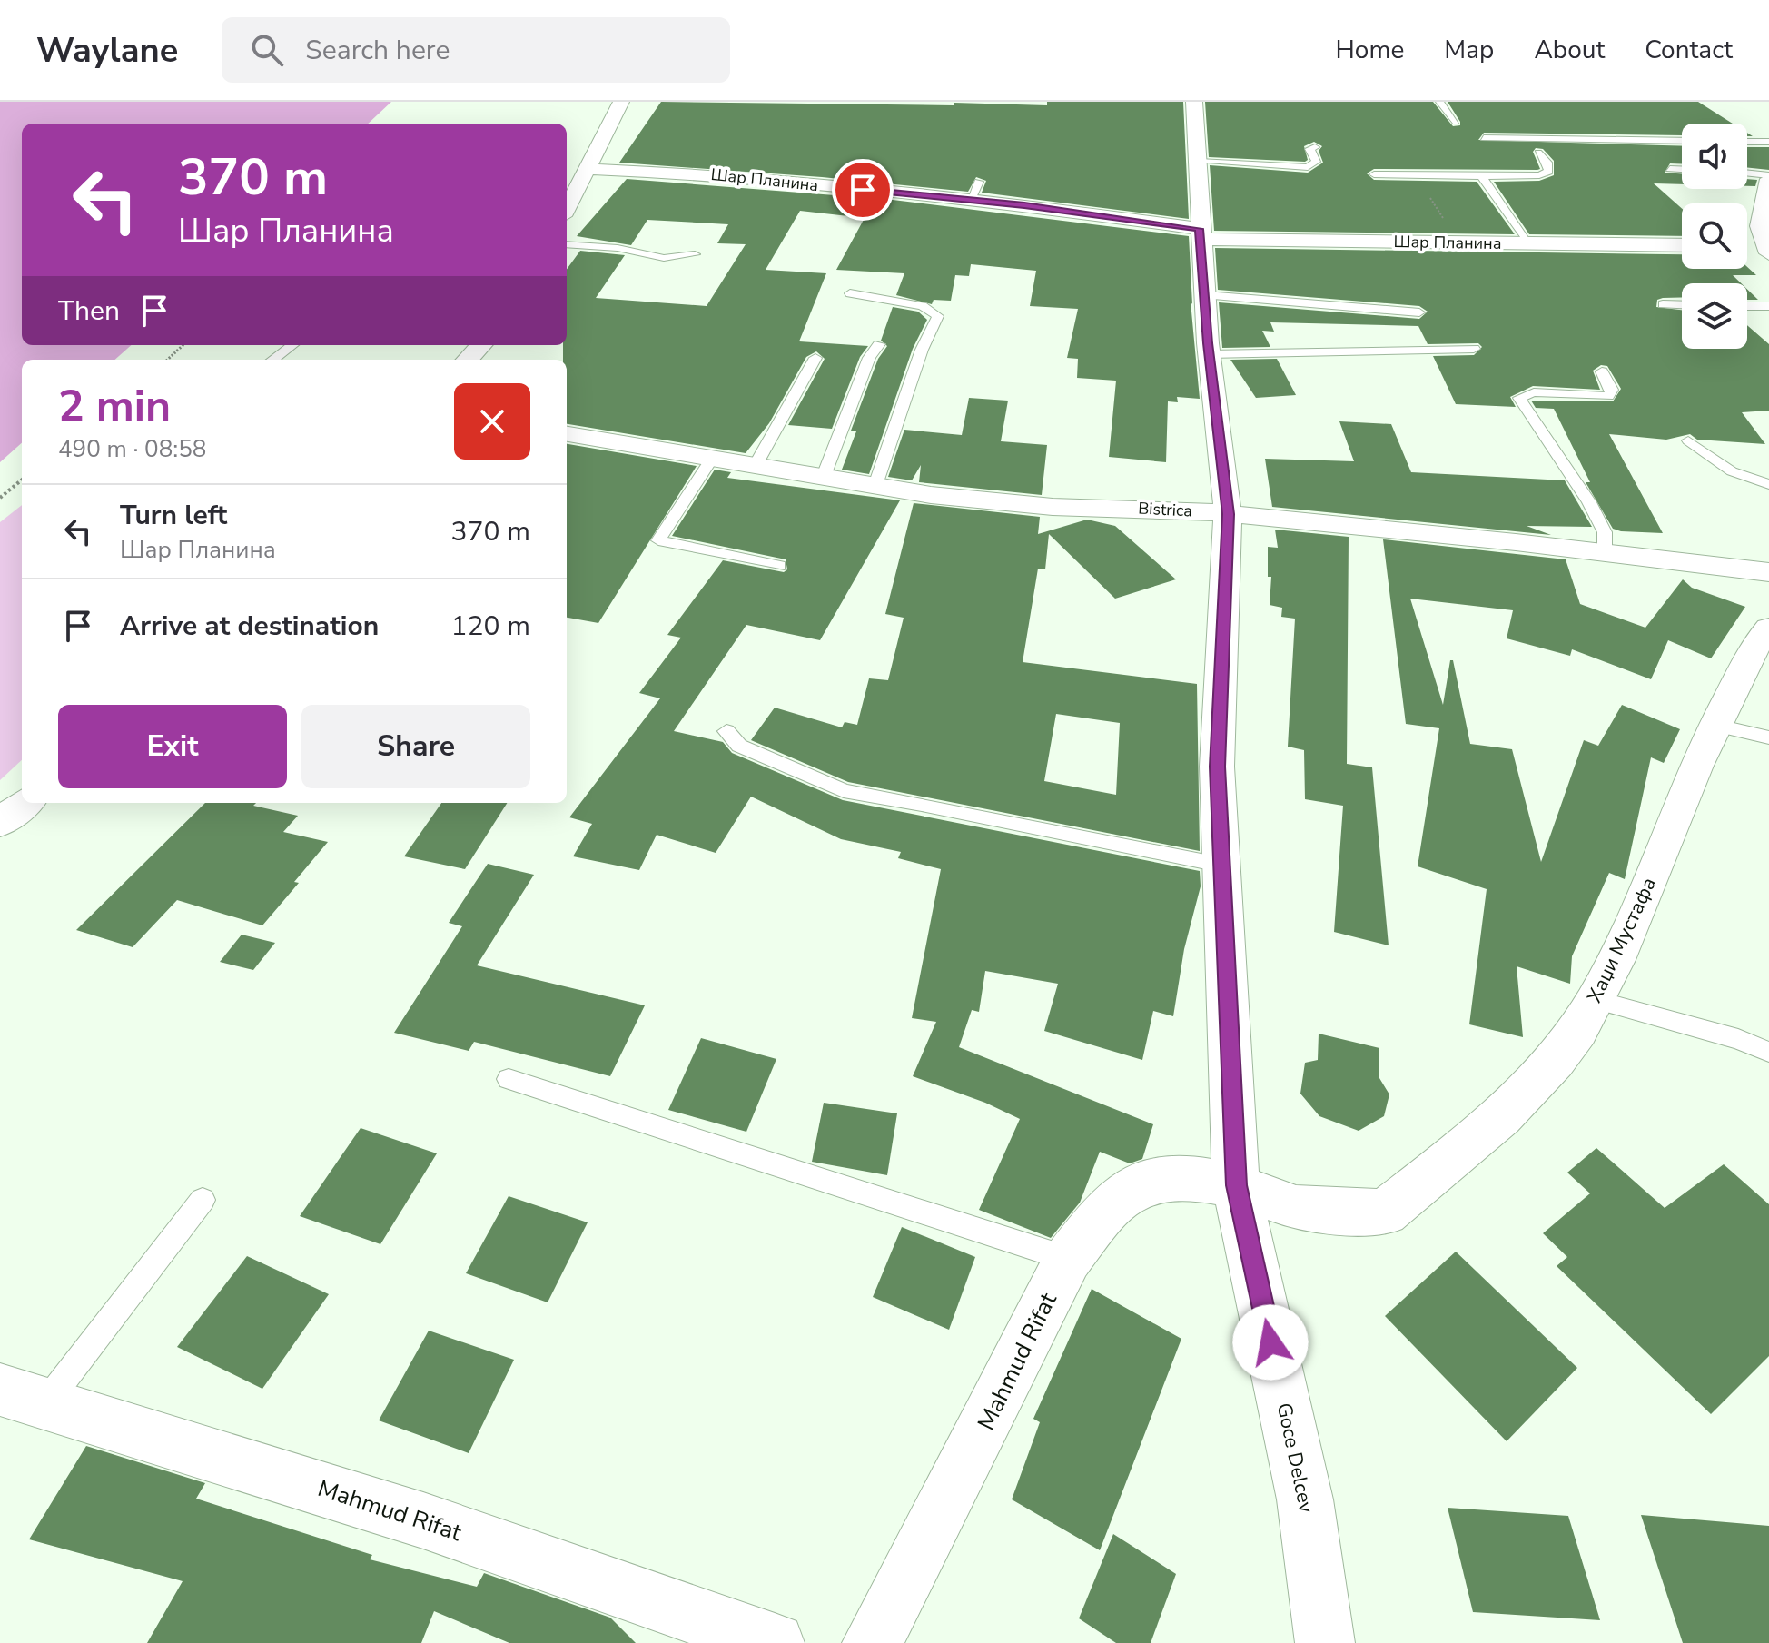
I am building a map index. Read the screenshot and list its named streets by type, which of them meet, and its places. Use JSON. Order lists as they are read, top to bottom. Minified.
{"streets":{"street":["Шар Планина","Bistrica","Хаџи Мустафа","Mahmud Rifat","Goce Delcev"]},"crossings":[["Шар Планина","Goce Delcev"],["Bistrica","Goce Delcev"],["Хаџи Мустафа","Mahmud Rifat"],["Хаџи Мустафа","Goce Delcev"],["Mahmud Rifat","Goce Delcev"]],"page":{"header":"Waylane","search":"Search here","nav":["Home","Map","About","Contact"],"turn":["370 m","Шар Планина"],"then":"Then","heading":["2 min","490 m · 08:58"],"list":[{"name":"Turn left","note":"Шар Планина","value":"370 m"},{"name":"Arrive at destination","value":"120 m"}],"buttons":["Exit","Share"]}}
